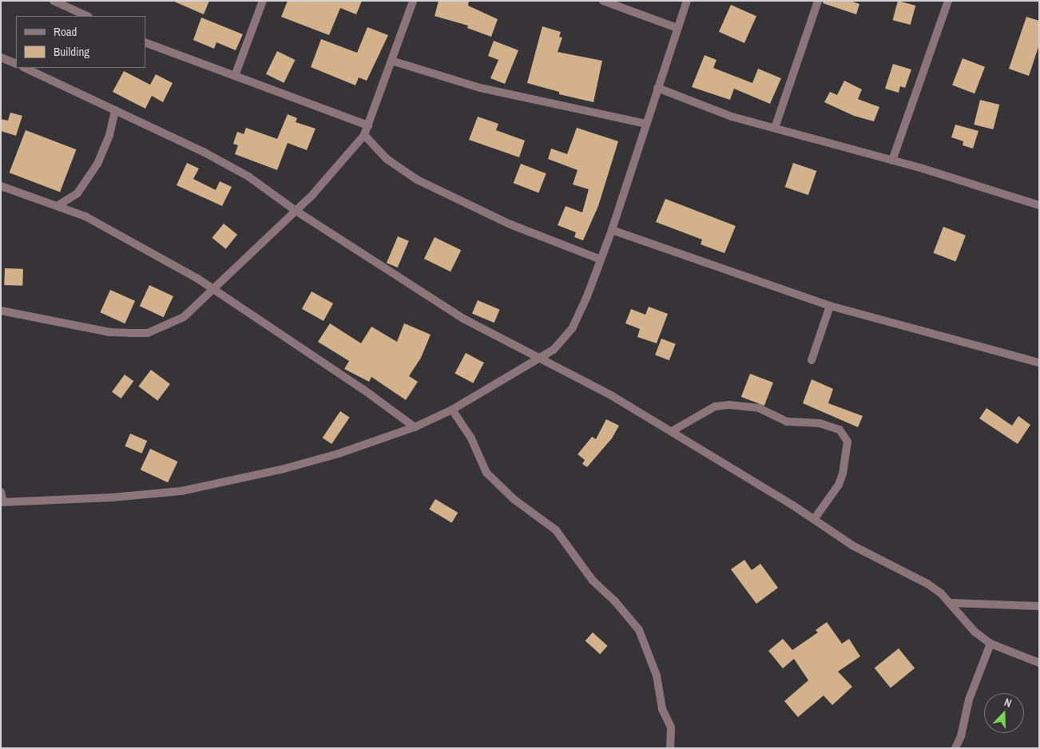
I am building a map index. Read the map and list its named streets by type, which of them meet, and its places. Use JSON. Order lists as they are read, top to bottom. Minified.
{"legend":["Road","Building"],"north":"top"}
